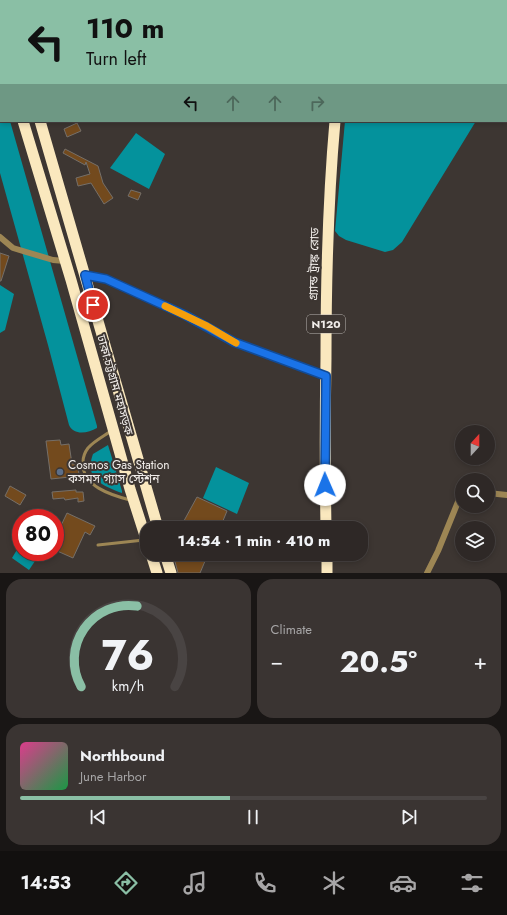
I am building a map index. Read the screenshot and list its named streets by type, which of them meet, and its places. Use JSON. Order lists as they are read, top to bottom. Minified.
{"streets":{"highway":["গ্র্যান্ড ট্রাঙ্ক রোড","N120","ঢাকা-চট্টগ্রাম মহাসড়ক"]},"places":["Cosmos Gas Station কসমস গ্যাস স্টেশন"],"north":"top","page":{"turn":["110 m","Turn left"],"limit":"80","trip":"14:54 · 1 min · 410 m","tile":"Climate","heat":["−","20.5°","+"],"song":["Northbound","June Harbor"],"tabs":"14:53","gauge":["76","km/h"]}}
